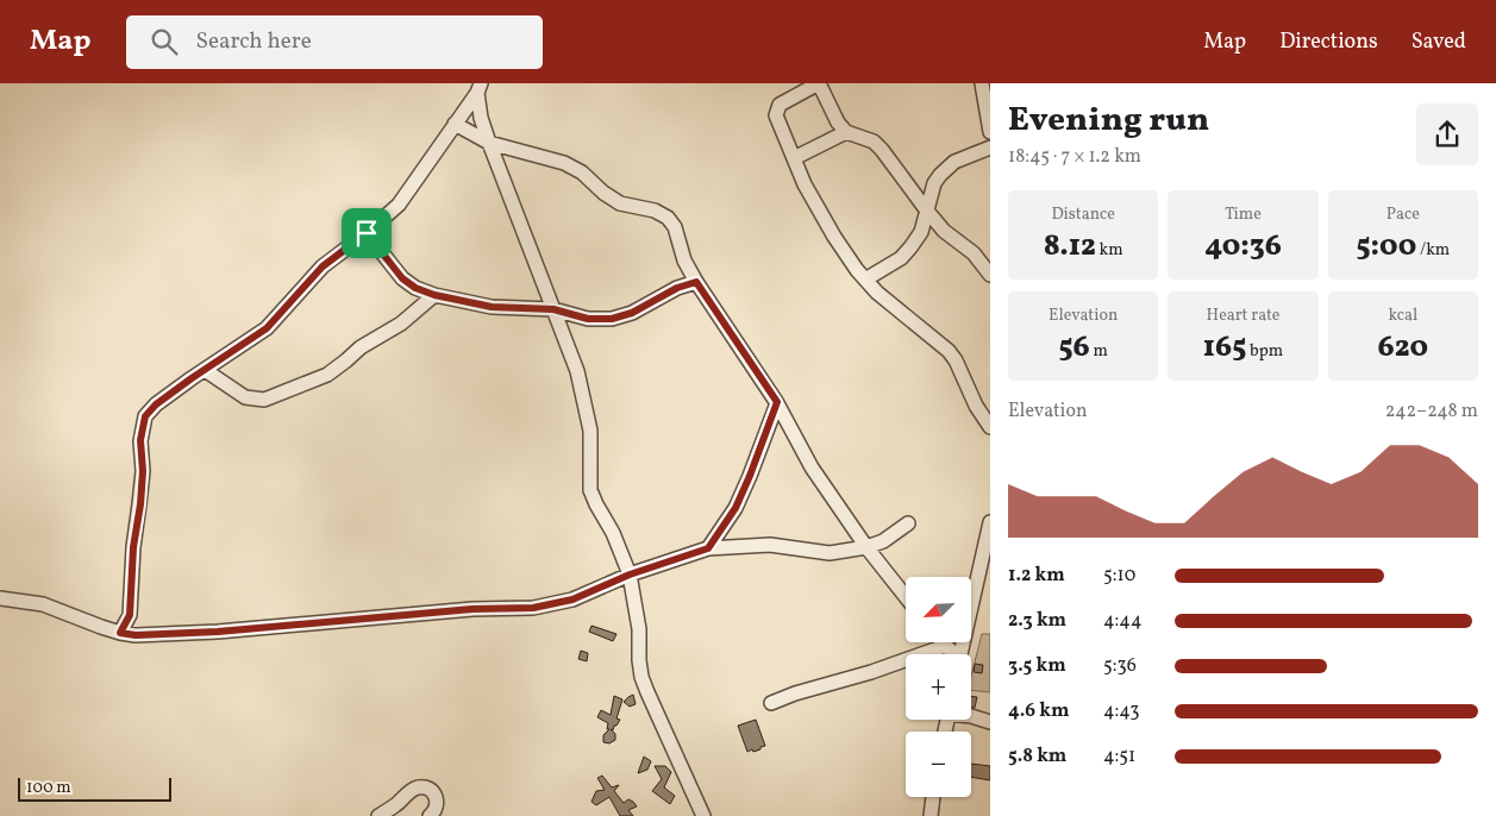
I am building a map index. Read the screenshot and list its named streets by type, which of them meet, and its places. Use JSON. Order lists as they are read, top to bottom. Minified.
{"scale_bar":"100 m","north":"bottom left","page":{"header":"Map","search":"Search here","nav":["Map","Directions","Saved"],"heading":["Evening run","18:45 · 7 × 1.2 km"],"stats":[["Distance","8.12 km"],["Time","40:36"],["Pace","5:00 /km"],["Elevation","56 m"],["Heart rate","165 bpm"],["kcal","620"]],"chart":["Elevation","242–248 m"],"list":[{"name":"1.2 km","note":"5:10"},{"name":"2.3 km","note":"4:44"},{"name":"3.5 km","note":"5:36"},{"name":"4.6 km","note":"4:43"},{"name":"5.8 km","note":"4:51"}],"map_buttons":["+","−"],"scale":"100 m"}}
